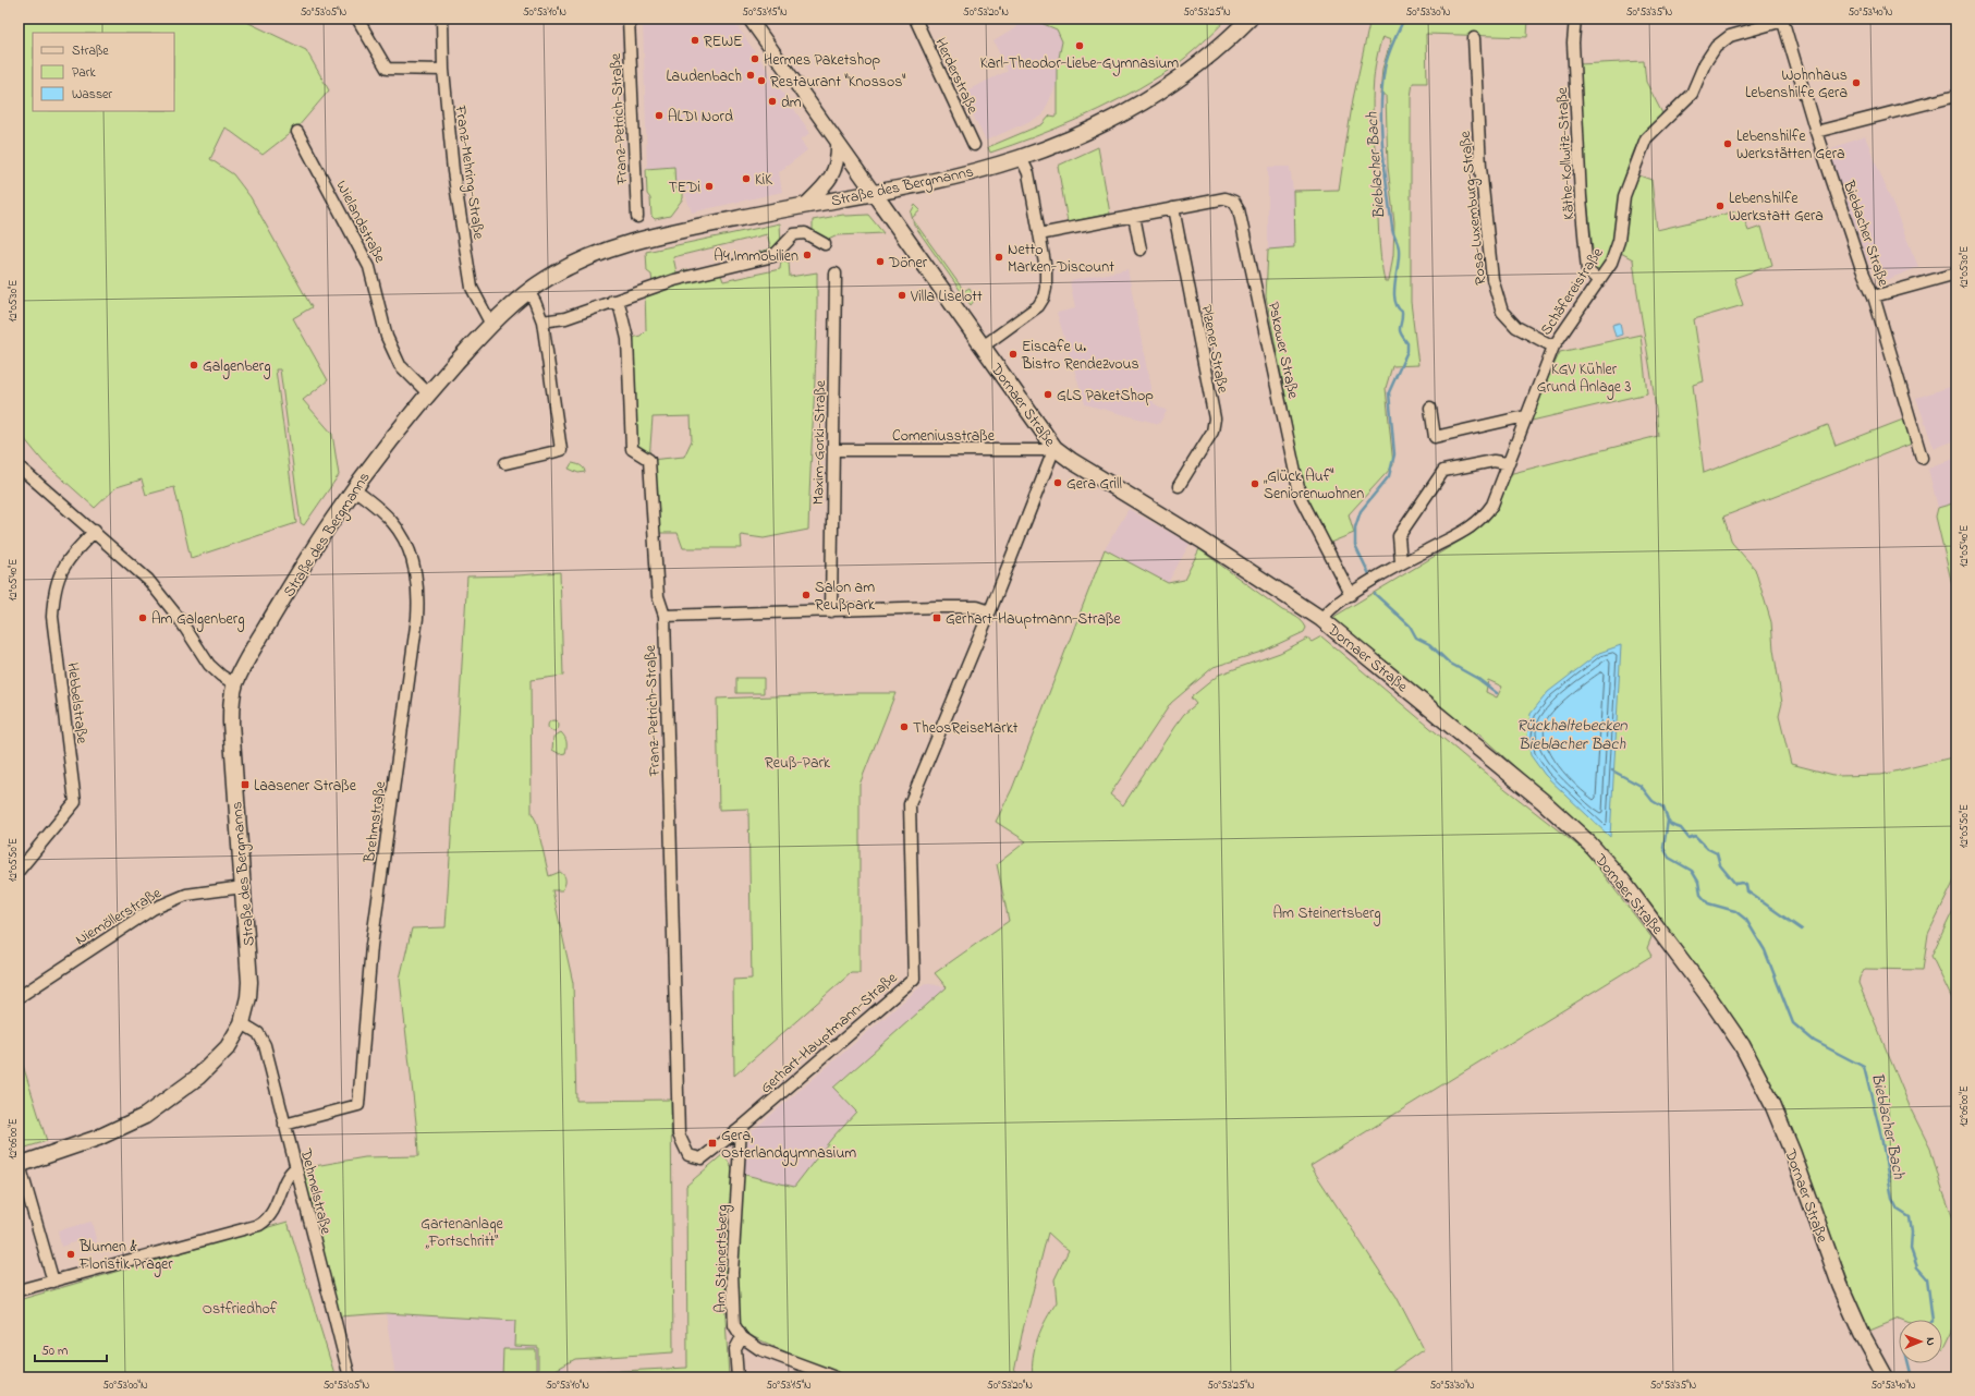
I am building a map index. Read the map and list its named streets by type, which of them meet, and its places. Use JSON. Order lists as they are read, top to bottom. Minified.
{"streets":{"main road":["Straße des Bergmanns","Dornaer Straße"],"street":["Herderstraße","Franz-Petrich-Straße","Käthe-Kollwitz-Straße","Franz-Mehring-Straße","Rosa-Luxemburg-Straße","Wielandstraße","Bieblacher Straße","Schäfereistraße","Plzener Straße","Pskower Straße","Comeniusstraße","Maxim-Gorki-Straße","Hebbelstraße","Brehmstraße","Niemöllerstraße","Gerhart-Hauptmann-Straße","Dehmelstraße","Am Steinertsberg"]},"crossings":[["Franz-Petrich-Straße","Gerhart-Hauptmann-Straße"],["Käthe-Kollwitz-Straße","Schäfereistraße"],["Franz-Mehring-Straße","Straße des Bergmanns"],["Straße des Bergmanns","Wielandstraße"],["Straße des Bergmanns","Dornaer Straße"],["Straße des Bergmanns","Brehmstraße"],["Straße des Bergmanns","Niemöllerstraße"],["Straße des Bergmanns","Dehmelstraße"],["Rosa-Luxemburg-Straße","Schäfereistraße"],["Bieblacher Straße","Schäfereistraße"],["Schäfereistraße","Pskower Straße"],["Schäfereistraße","Dornaer Straße"],["Plzener Straße","Pskower Straße"],["Dornaer Straße","Comeniusstraße"],["Dornaer Straße","Gerhart-Hauptmann-Straße"],["Comeniusstraße","Maxim-Gorki-Straße"],["Comeniusstraße","Gerhart-Hauptmann-Straße"],["Brehmstraße","Dehmelstraße"],["Gerhart-Hauptmann-Straße","Am Steinertsberg"]],"water":["Bieblacher Bach","Rückhaltebecken Bieblacher Bach"],"parks":["KGV Kühler Grund Anlage 3","Reuß-Park","Am Steinertsberg","Gartenanlage „Fortschritt“","Ostfriedhof"],"places":{"other":["REWE","Karl-Theodor-Liebe-Gymnasium","Hermes Paketshop","Laudenbach","Restaurant \"Knossos\"","Wohnhaus Lebenshilfe Gera","dm","ALDI Nord","Lebenshilfe Werkstätten Gera","KiK","TEDi","Lebenshilfe Werkstatt Gera","A4 Immobilien","Netto Marken-Discount","Döner","Villa Liselott","Eiscafe u. Bistro Rendezvous","Galgenberg","GLS PaketShop","Gera Grill","„Glück Auf\" Seniorenwohnen","Salon am Reußpark","Am Galgenberg","TheosReiseMarkt","Blumen & Floristik Prager"],"transit":["Gerhart-Hauptmann-Straße","Laasener Straße","Gera, Osterlandgymnasium"]},"legend":["Straße","Park","Wasser"],"scale_bar":"50 m","north":"right","coordinates":["50°53'05\"N","50°53'10\"N","50°53'15\"N","50°53'20\"N","50°53'25\"N","50°53'30\"N","50°53'35\"N","50°53'40\"N","12°05'30\"E","12°05'40\"E","12°05'50\"E","12°06'00\"E","50°53'00\"N"]}
